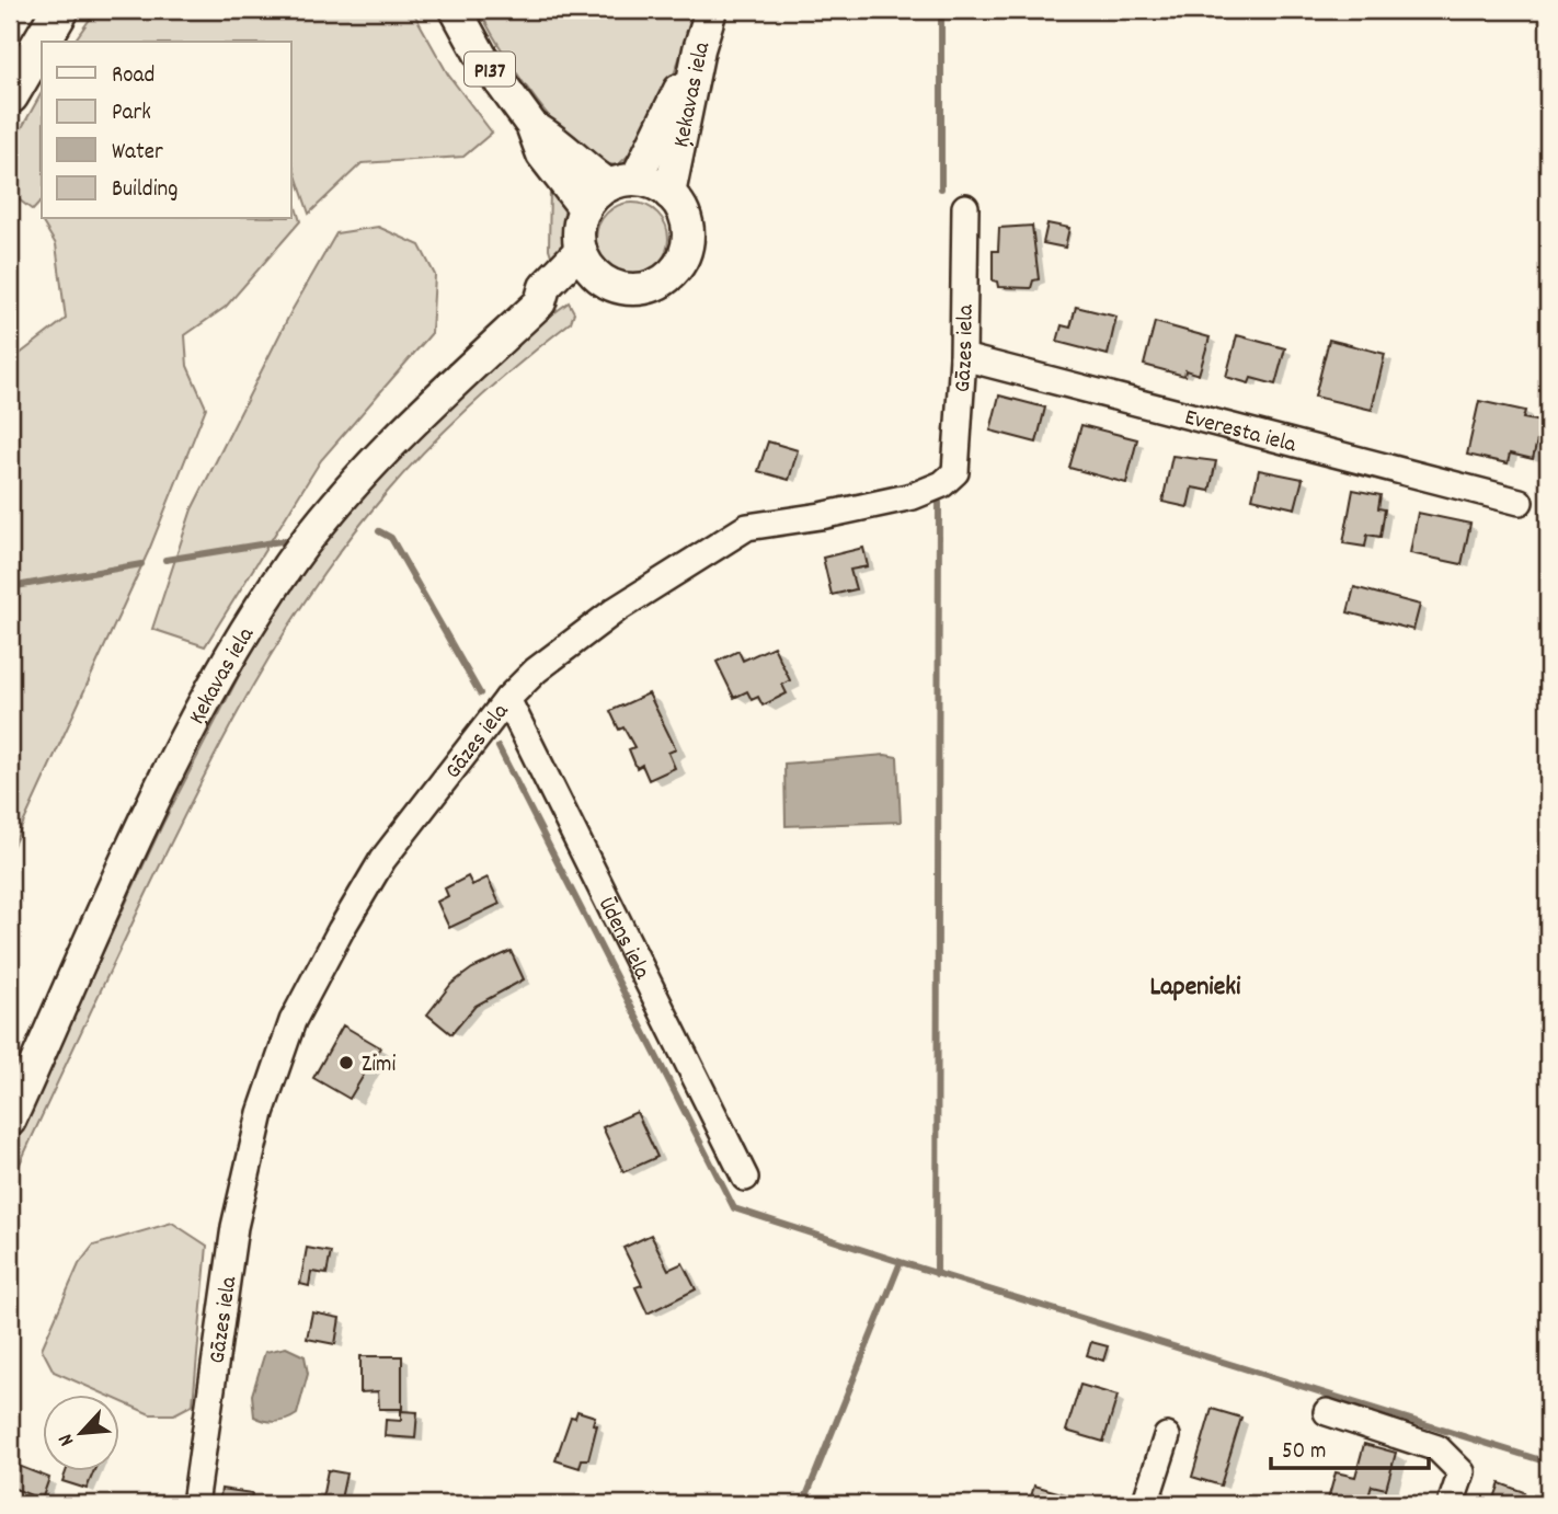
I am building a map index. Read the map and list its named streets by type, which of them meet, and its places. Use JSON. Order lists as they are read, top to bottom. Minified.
{"streets":{"main road":["P137","Ķekavas iela"],"street":["Gāzes iela","Everesta iela","Ūdens iela"]},"crossings":[["P137","Ķekavas iela"],["Gāzes iela","Everesta iela"],["Gāzes iela","Ūdens iela"]],"districts":["Lapenieki"],"places":["Zimi"],"legend":["Road","Park","Water","Building"],"scale_bar":"50 m","north":"bottom left"}
